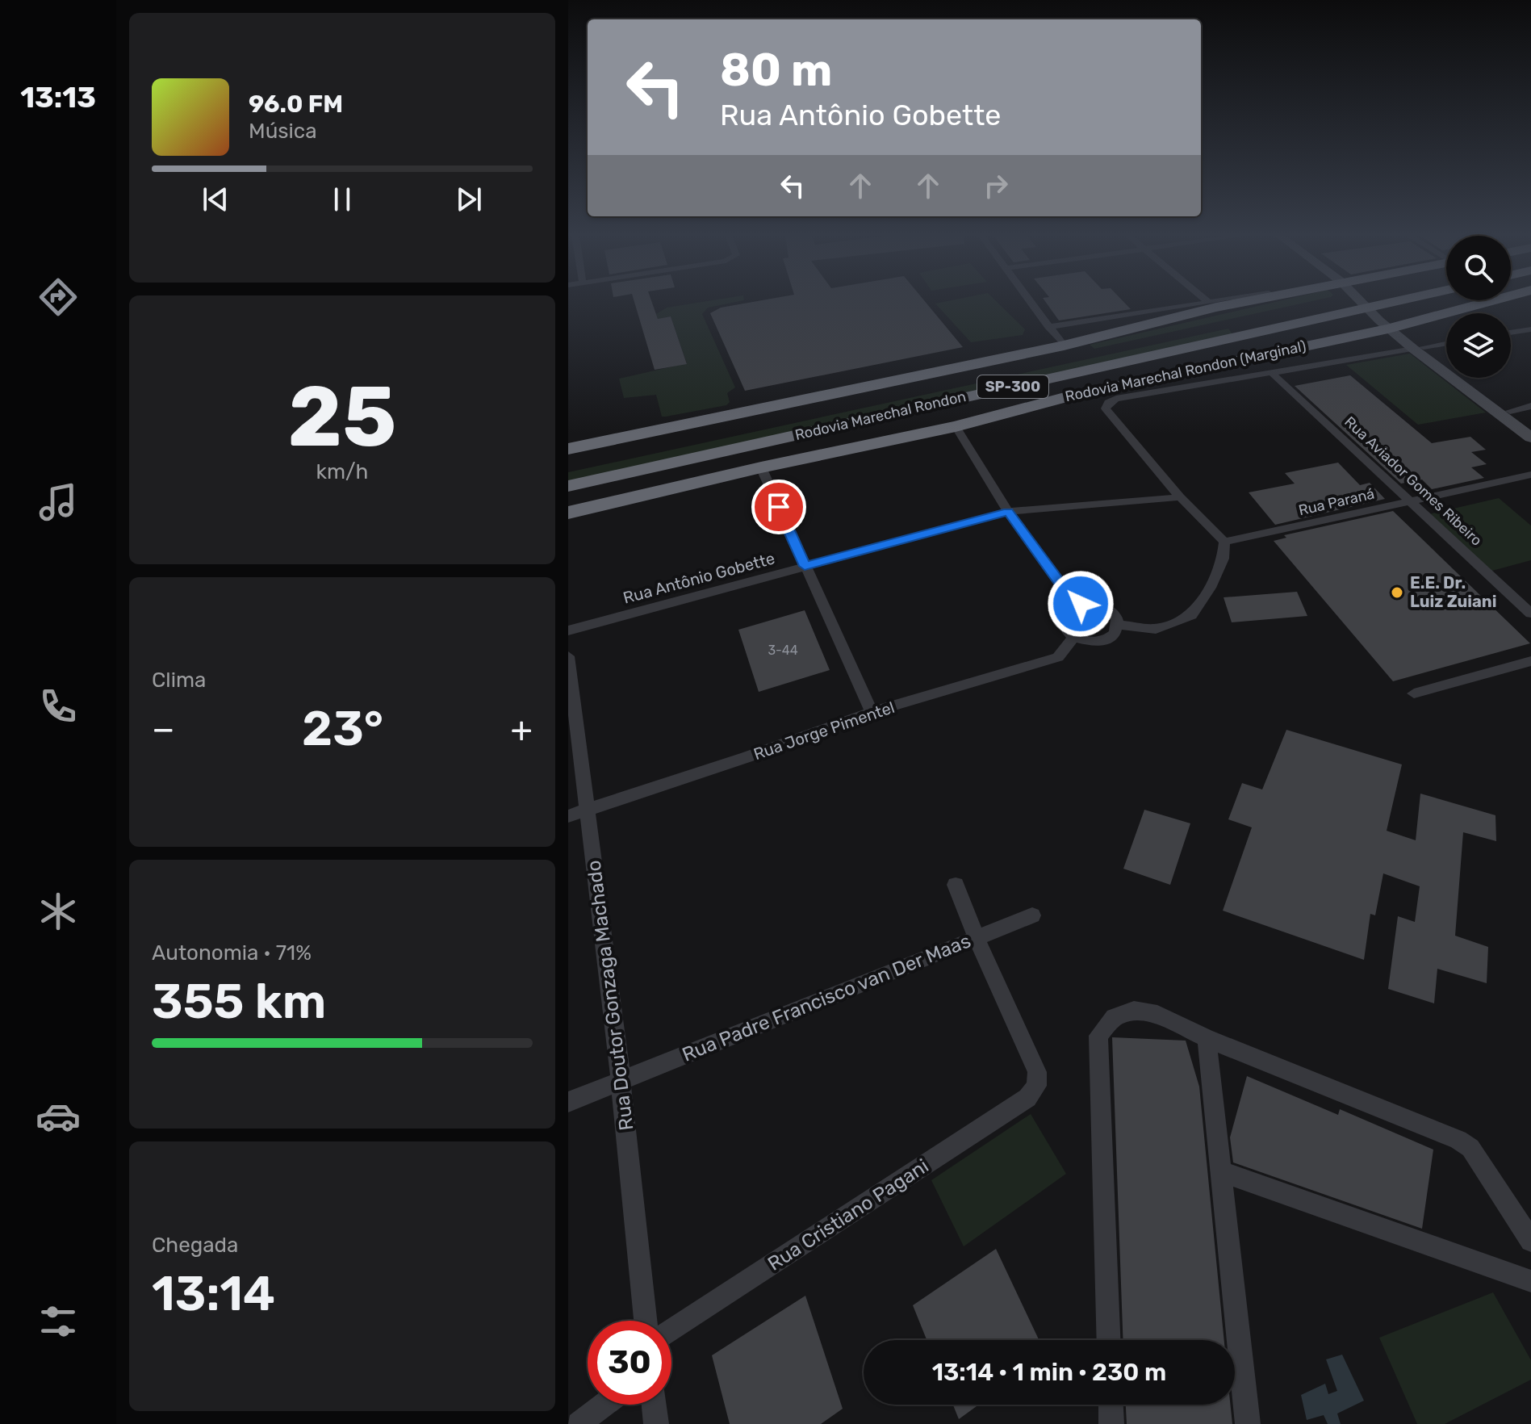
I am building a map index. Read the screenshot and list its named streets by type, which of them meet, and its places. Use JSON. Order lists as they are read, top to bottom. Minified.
{"streets":{"highway":["Rodovia Marechal Rondon (Marginal)","SP-300","Rodovia Marechal Rondon"],"street":["Rua Aviador Gomes Ribeiro","Rua Paraná","Rua Antônio Gobette","Rua Jorge Pimentel","Rua Doutor Gonzaga Machado","Rua Padre Francisco van Der Maas","Rua Cristiano Pagani"]},"crossings":[["Rua Aviador Gomes Ribeiro","Rua Paraná"],["Rua Jorge Pimentel","Rua Doutor Gonzaga Machado"],["Rua Doutor Gonzaga Machado","Rua Padre Francisco van Der Maas"],["Rua Padre Francisco van Der Maas","Rua Cristiano Pagani"]],"places":["E.E. Dr. Luiz Zuiani"],"house_numbers":["3-44"],"page":{"tabs":"13:13","turn":["80 m","Rua Antônio Gobette"],"song":["96.0 FM","Música"],"tile":[["25","km/h"],"Clima",["Autonomia · 71%","355 km"],["Chegada","13:14"]],"heat":["−","23°","+"],"limit":"30","trip":"13:14 · 1 min · 230 m"}}
